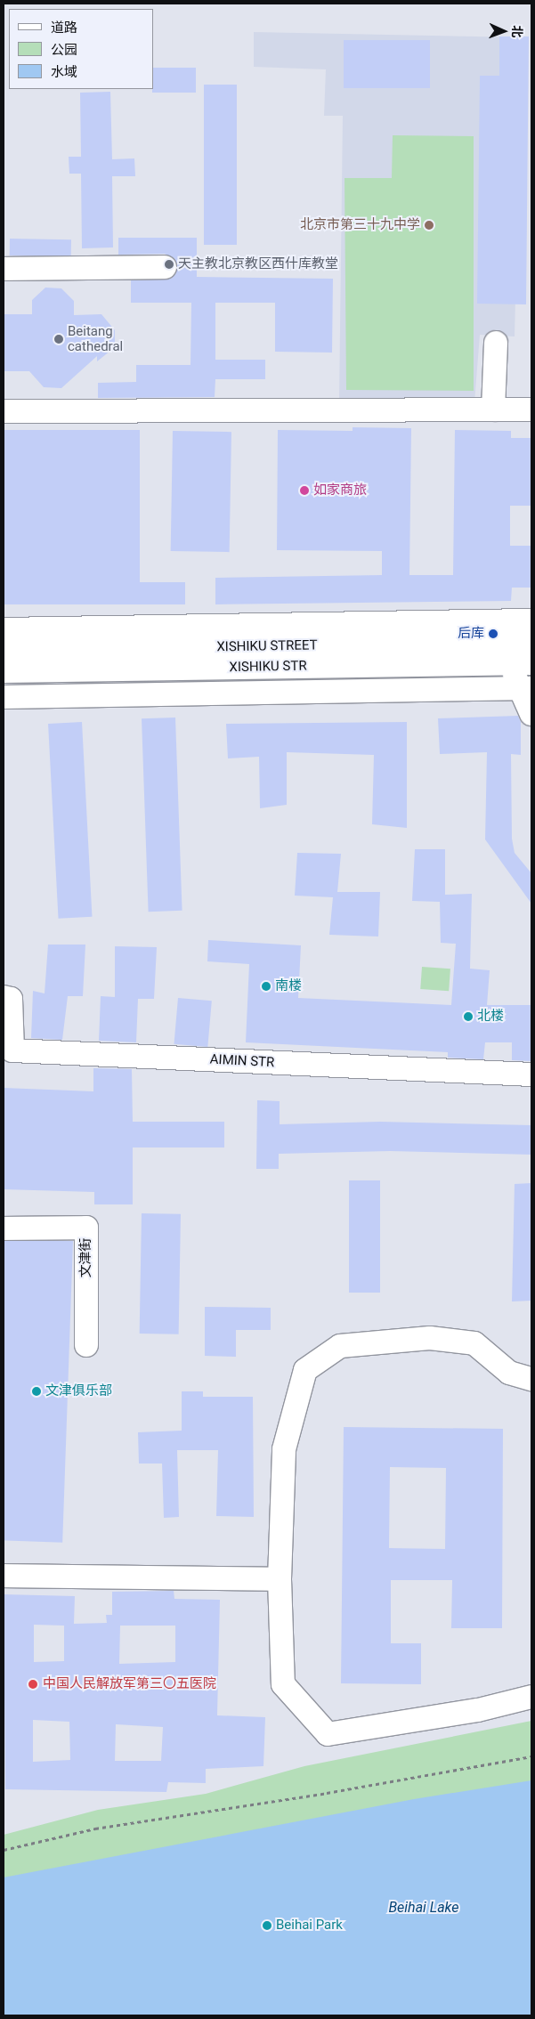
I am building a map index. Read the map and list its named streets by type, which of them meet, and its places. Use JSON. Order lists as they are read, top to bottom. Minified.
{"streets":{"main road":["XISHIKU STREET","XISHIKU STR"],"street":["AIMIN STR","文津街"]},"water":["Beihai Lake"],"places":["北京市第三十九中学","天主教北京教区西什库教堂","Beitang cathedral","如家商旅","后库","南楼","北楼","文津俱乐部","中国人民解放军第三〇五医院","Beihai Park"],"legend":["道路","公园","水域"],"north":"right"}
